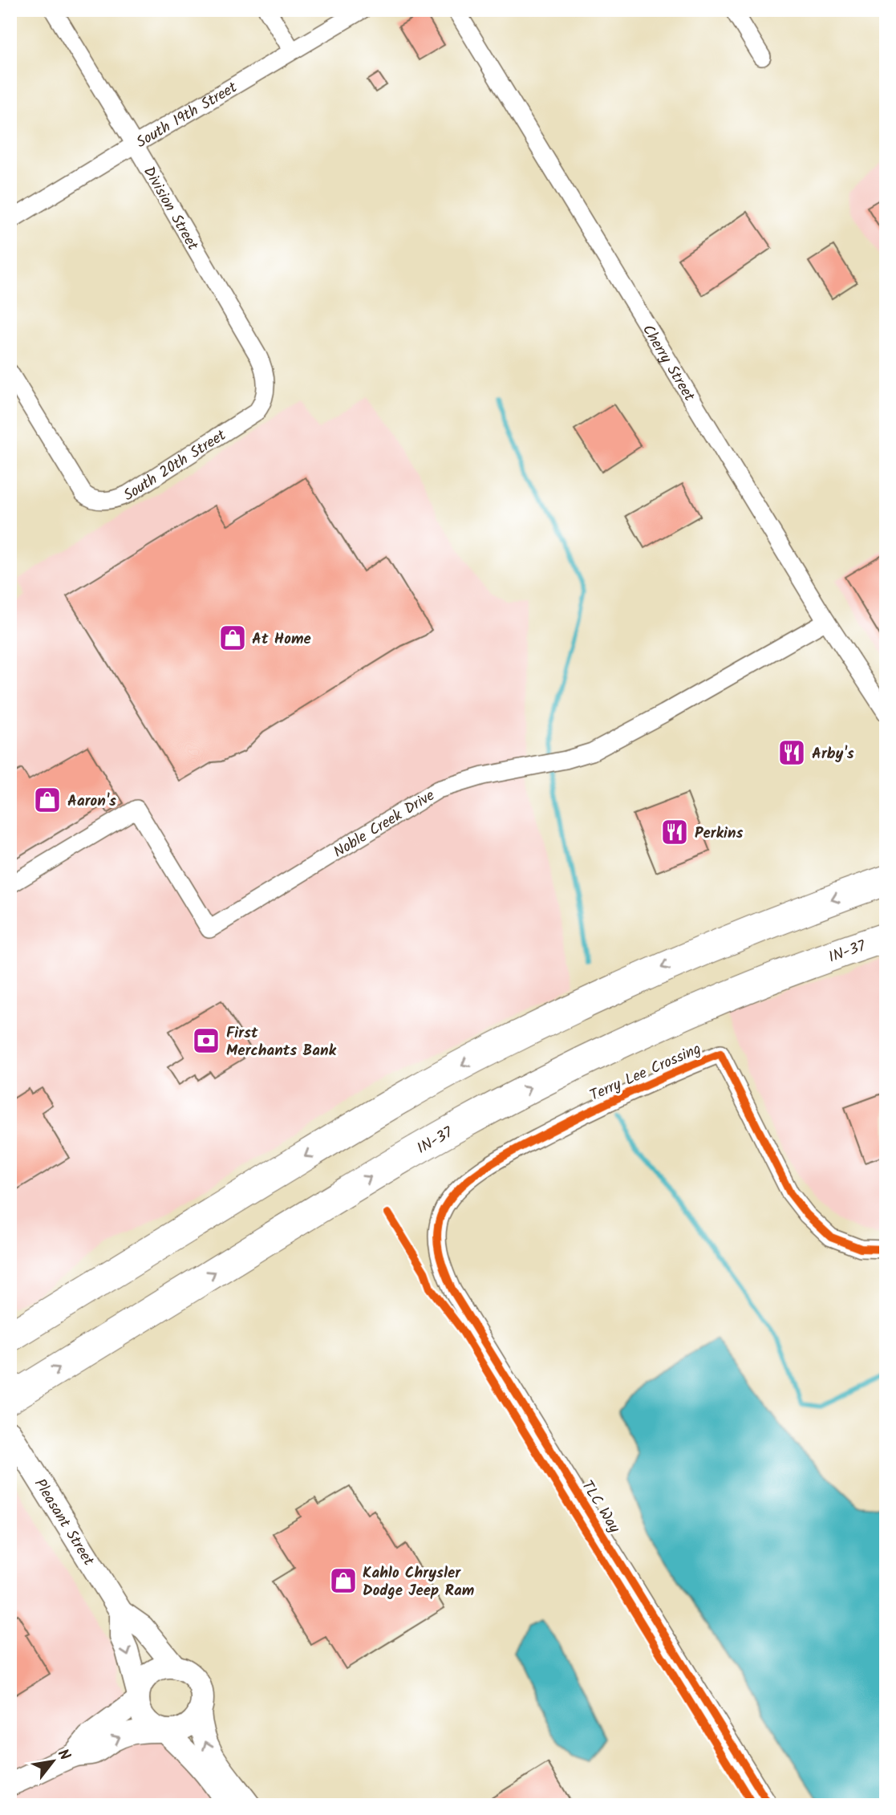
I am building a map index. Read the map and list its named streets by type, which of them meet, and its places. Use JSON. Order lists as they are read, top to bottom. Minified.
{"streets":{"highway":["IN-37"],"street":["South 19th Street","Division Street","Cherry Street","South 20th Street","Noble Creek Drive","Terry Lee Crossing","TLC Way","Pleasant Street"]},"crossings":[["South 19th Street","Division Street"],["Division Street","South 20th Street"],["Cherry Street","Noble Creek Drive"],["Terry Lee Crossing","TLC Way"]],"places":{"shop":["At Home","Aaron's","Kahlo Chrysler Dodge Jeep Ram"],"restaurant":["Arby's","Perkins"],"bank":["First Merchants Bank"]},"north":"top right"}
